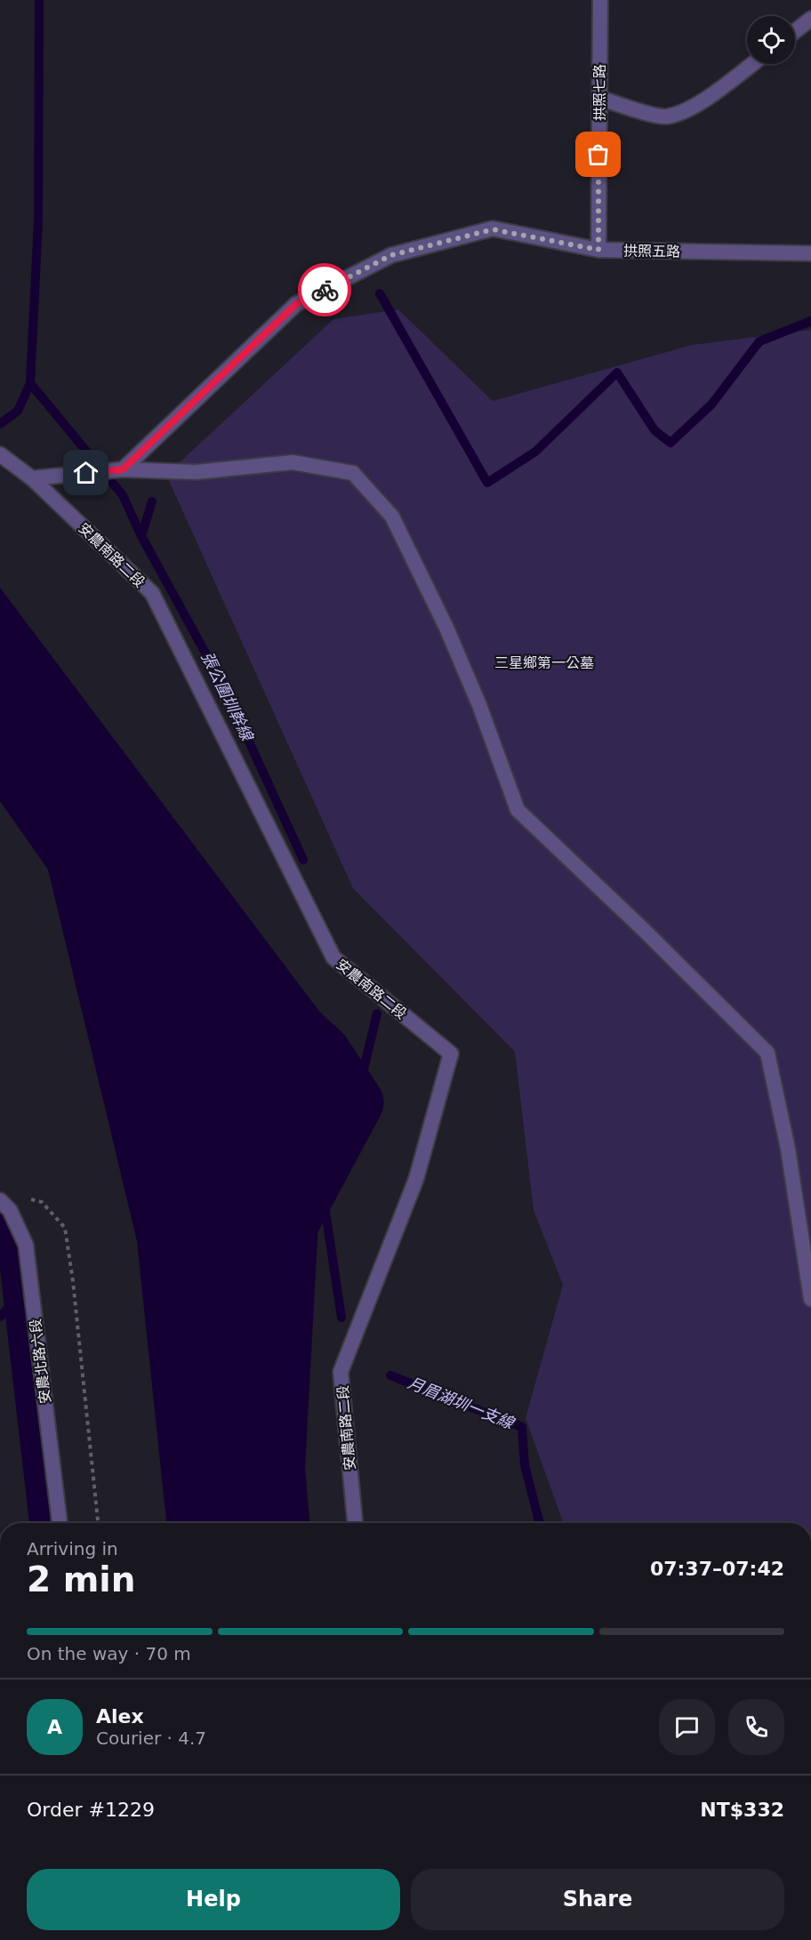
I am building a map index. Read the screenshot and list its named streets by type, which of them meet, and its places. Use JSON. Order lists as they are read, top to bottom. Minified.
{"streets":{"lane":["拱照七路","拱照五路","安農南路二段","安農北路六段"]},"crossings":[["拱照七路","拱照五路"]],"water":["張公圍圳幹線","月眉湖圳一支線"],"parks":["三星鄉第一公墓"],"page":{"heading":["2 min","Arriving in","07:37–07:42"],"panel":["Alex","Courier · 4.7","Order #1229","NT$332"],"bar":"On the way · 70 m","round":"A","buttons":["Help","Share"]}}
